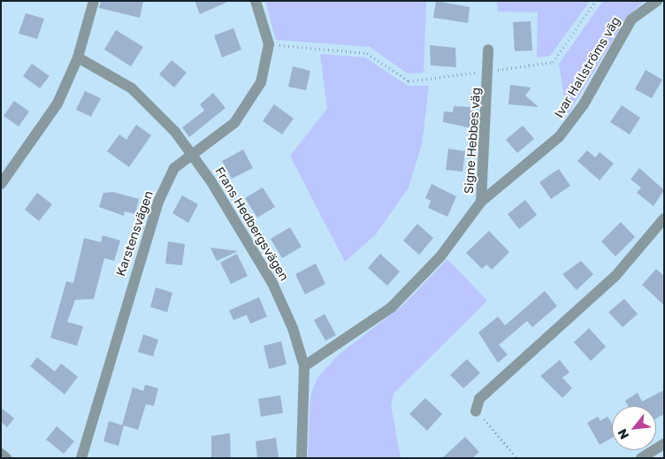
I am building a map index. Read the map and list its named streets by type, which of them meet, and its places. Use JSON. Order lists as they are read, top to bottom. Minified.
{"streets":{"street":["Ivar Hallströms väg","Signe Hebbes väg","Frans Hedbergsvägen","Karstensvägen"]},"crossings":[["Ivar Hallströms väg","Signe Hebbes väg"],["Signe Hebbes väg","Frans Hedbergsvägen"],["Frans Hedbergsvägen","Karstensvägen"]],"north":"bottom left"}
